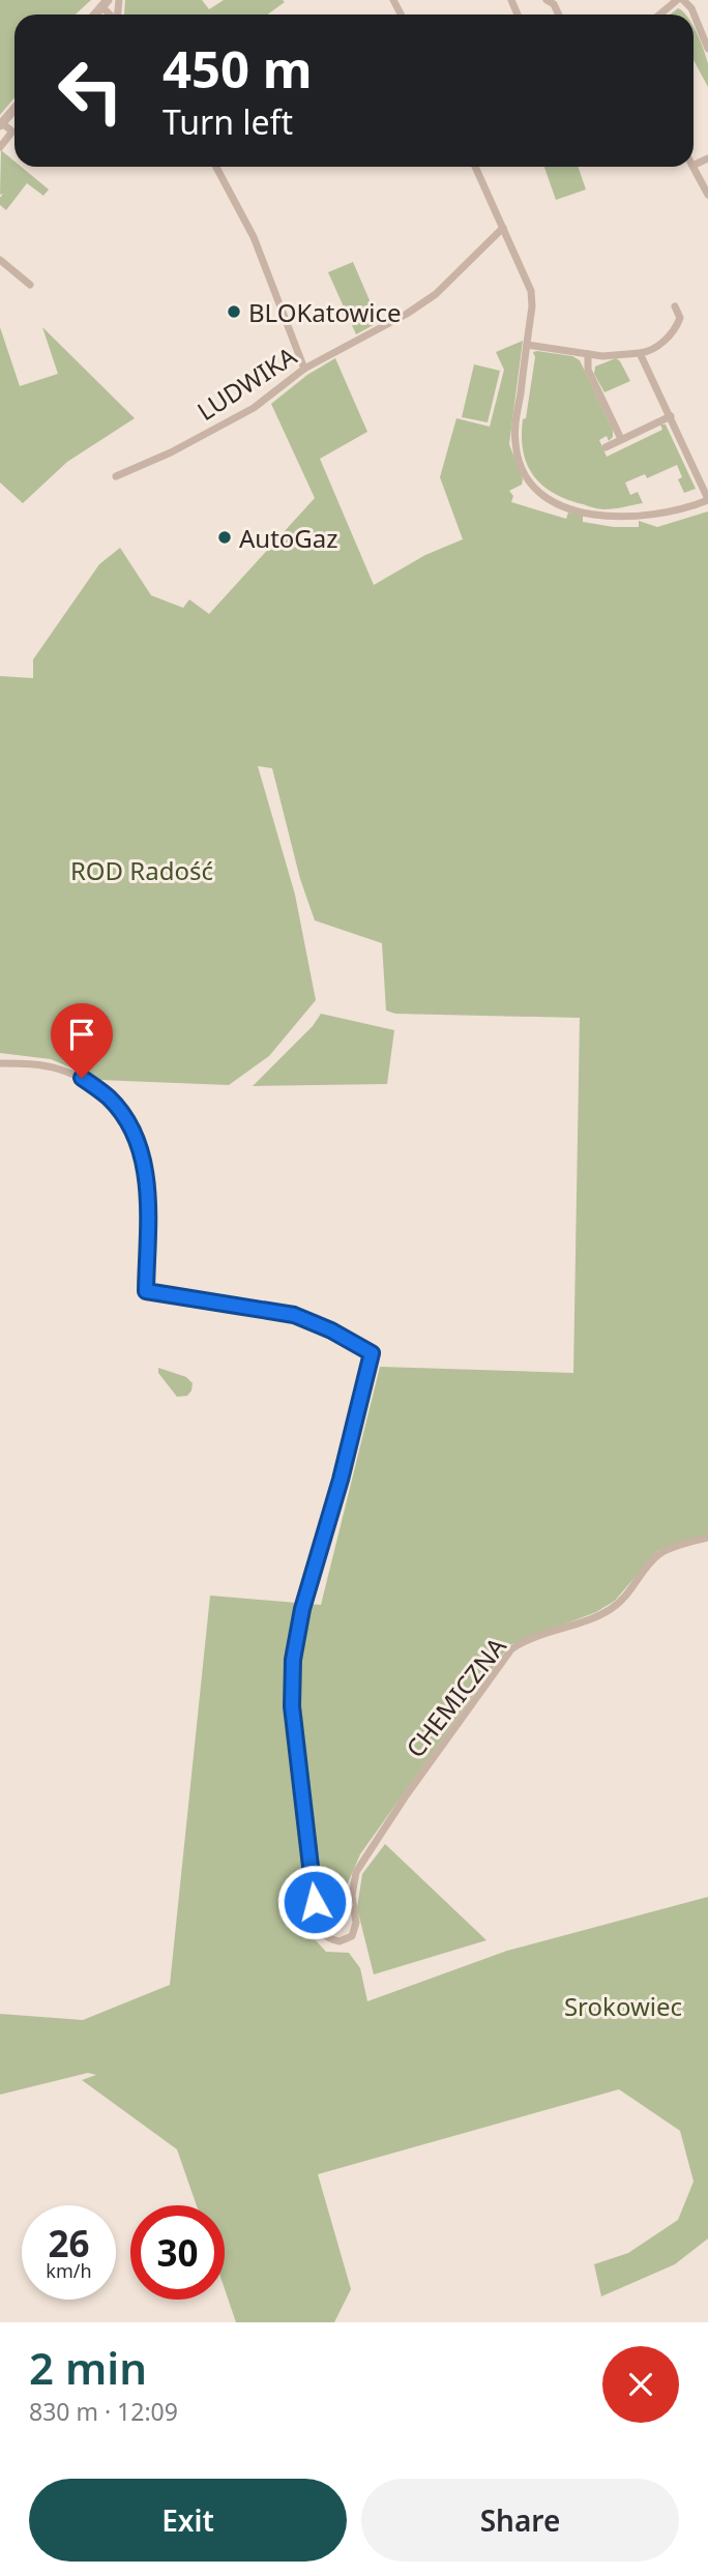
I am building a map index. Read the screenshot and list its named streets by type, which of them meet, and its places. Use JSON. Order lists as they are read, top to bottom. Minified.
{"streets":{"street":["LUDWIKA","CHEMICZNA"]},"parks":["ROD Radość","Srokowiec"],"places":["BLOKatowice","AutoGaz"],"page":{"turn":["450 m","Turn left"],"speed":"26 km/h","limit":"30","heading":["2 min","830 m · 12:09"],"buttons":["Exit","Share"]}}
